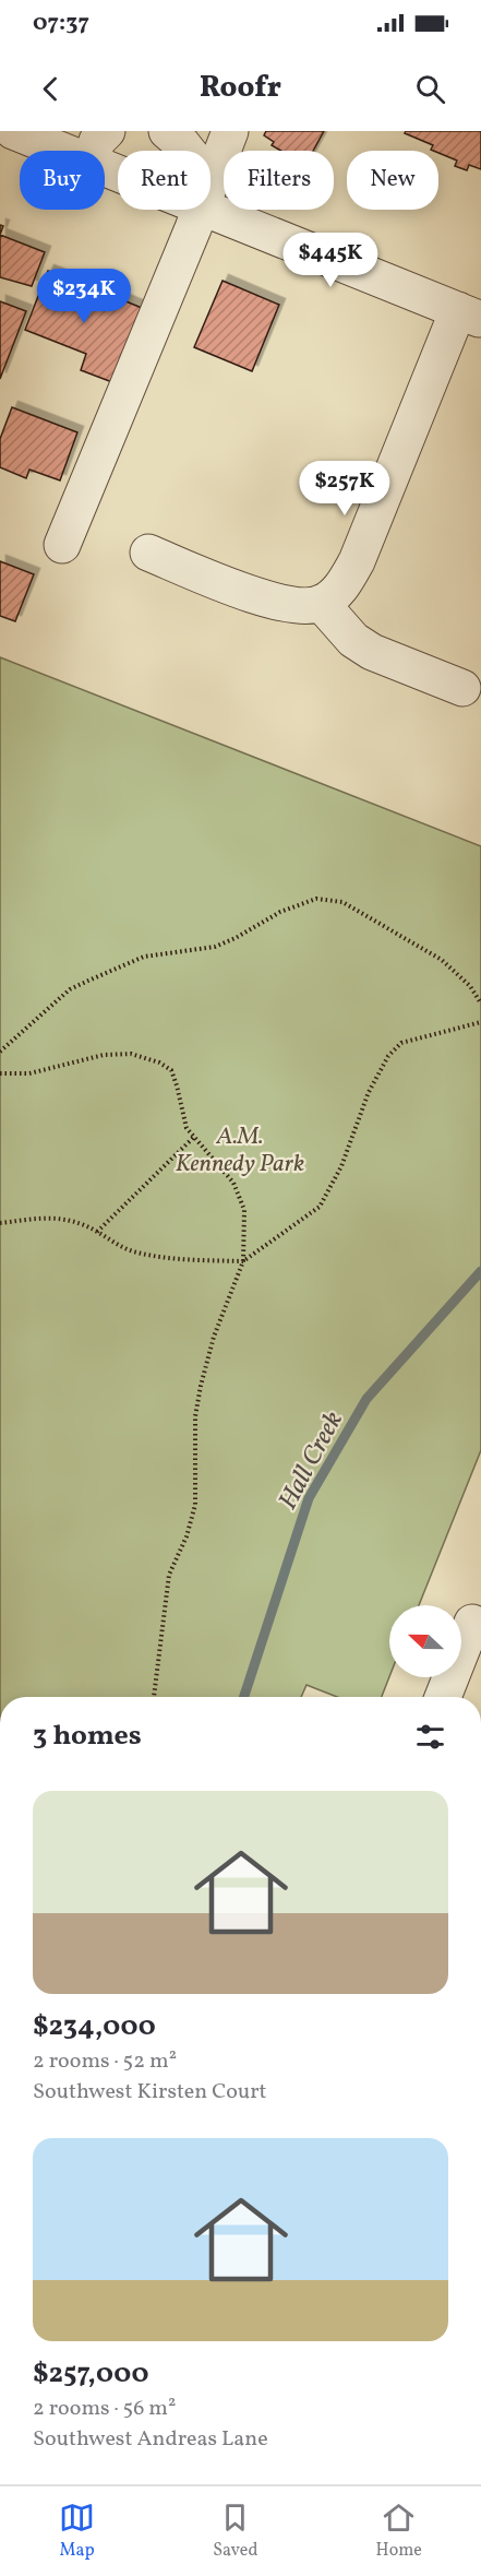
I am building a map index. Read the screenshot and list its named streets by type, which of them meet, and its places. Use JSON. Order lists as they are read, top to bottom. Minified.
{"water":["Hall Creek"],"parks":["A.M. Kennedy Park"],"north":"left","page":{"status":"07:37","header":"Roofr","chip":["Buy","Rent","Filters","New"],"price":["$445K","$234K","$257K"],"heading":"3 homes","list":[{"name":"$234,000","note":"2 rooms · 52 m² · Southwest Kirsten Court"},{"name":"$257,000","note":"2 rooms · 56 m² · Southwest Andreas Lane"}],"tabs":["Map","Saved","Home"]}}
